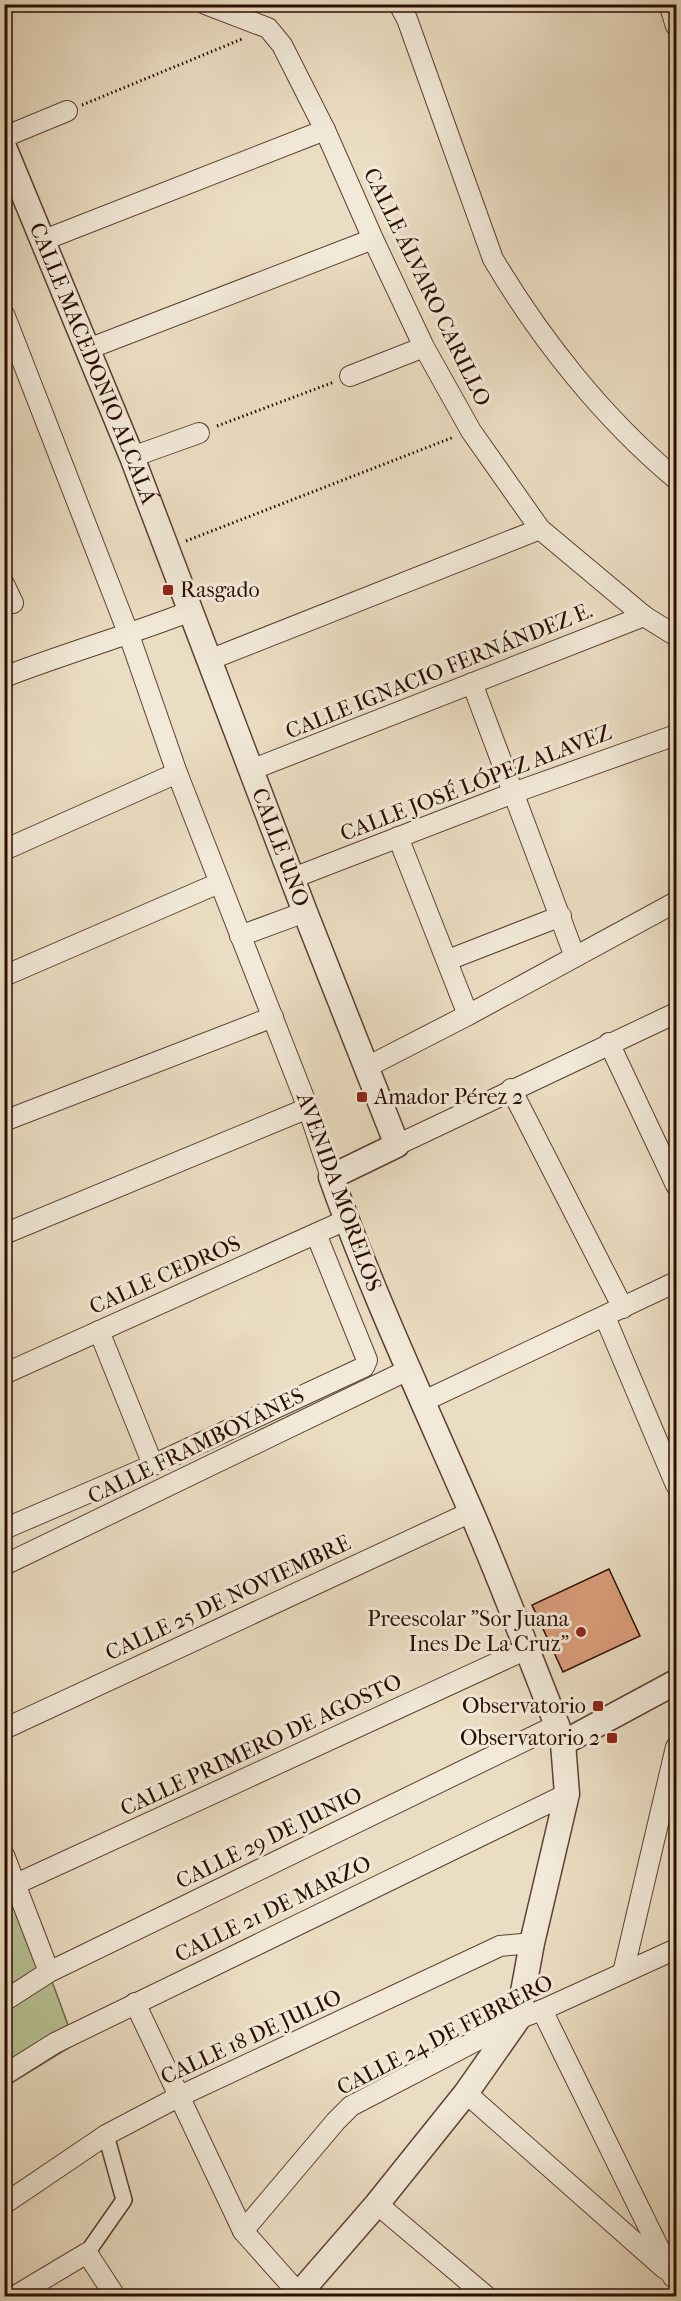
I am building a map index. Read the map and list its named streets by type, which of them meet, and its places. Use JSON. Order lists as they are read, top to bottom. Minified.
{"streets":{"street":["CALLE ÁLVARO CARILLO","CALLE MACEDONIO ALCALÁ","CALLE IGNACIO FERNÁNDEZ E.","CALLE JOSÉ LÓPEZ ALAVEZ","CALLE UNO","AVENIDA MORELOS","CALLE CEDROS","CALLE FRAMBOYANES","CALLE 25 DE NOVIEMBRE","CALLE PRIMERO DE AGOSTO","CALLE 29 DE JUNIO","CALLE 21 DE MARZO","CALLE 24 DE FEBRERO","CALLE 18 DE JULIO"]},"crossings":[["CALLE ÁLVARO CARILLO","CALLE IGNACIO FERNÁNDEZ E."],["CALLE MACEDONIO ALCALÁ","CALLE UNO"],["CALLE IGNACIO FERNÁNDEZ E.","CALLE UNO"],["CALLE JOSÉ LÓPEZ ALAVEZ","CALLE UNO"],["AVENIDA MORELOS","CALLE CEDROS"],["AVENIDA MORELOS","CALLE FRAMBOYANES"],["AVENIDA MORELOS","CALLE 25 DE NOVIEMBRE"],["AVENIDA MORELOS","CALLE PRIMERO DE AGOSTO"],["AVENIDA MORELOS","CALLE 29 DE JUNIO"],["AVENIDA MORELOS","CALLE 21 DE MARZO"],["AVENIDA MORELOS","CALLE 24 DE FEBRERO"],["AVENIDA MORELOS","CALLE 18 DE JULIO"]],"places":{"transit":["Rasgado","Amador Pérez 2","Observatorio","Observatorio 2"],"other":["Preescolar \"Sor Juana Ines De La Cruz\""]}}
